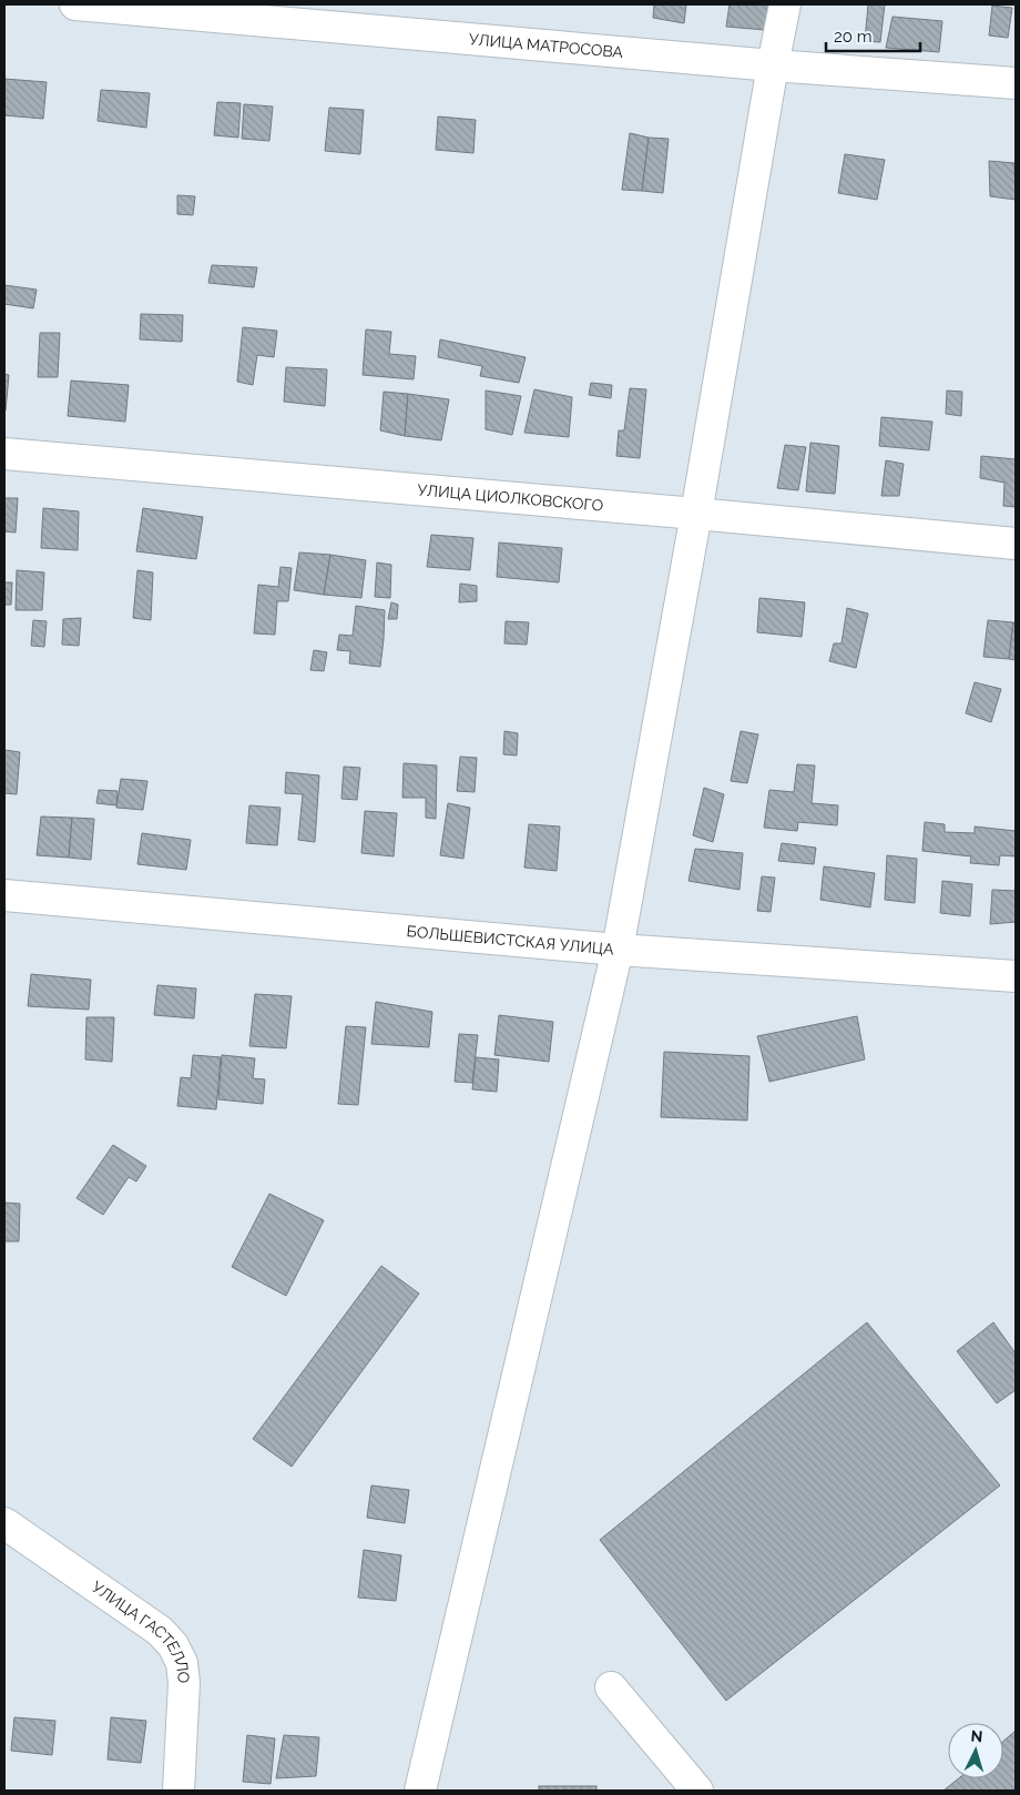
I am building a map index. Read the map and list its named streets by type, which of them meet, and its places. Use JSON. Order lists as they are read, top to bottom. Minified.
{"streets":{"street":["УЛИЦА МАТРОСОВА","УЛИЦА ЦИОЛКОВСКОГО","БОЛЬШЕВИСТСКАЯ УЛИЦА","УЛИЦА ГАСТЕЛЛО"]},"scale_bar":"20 m","north":"top"}
